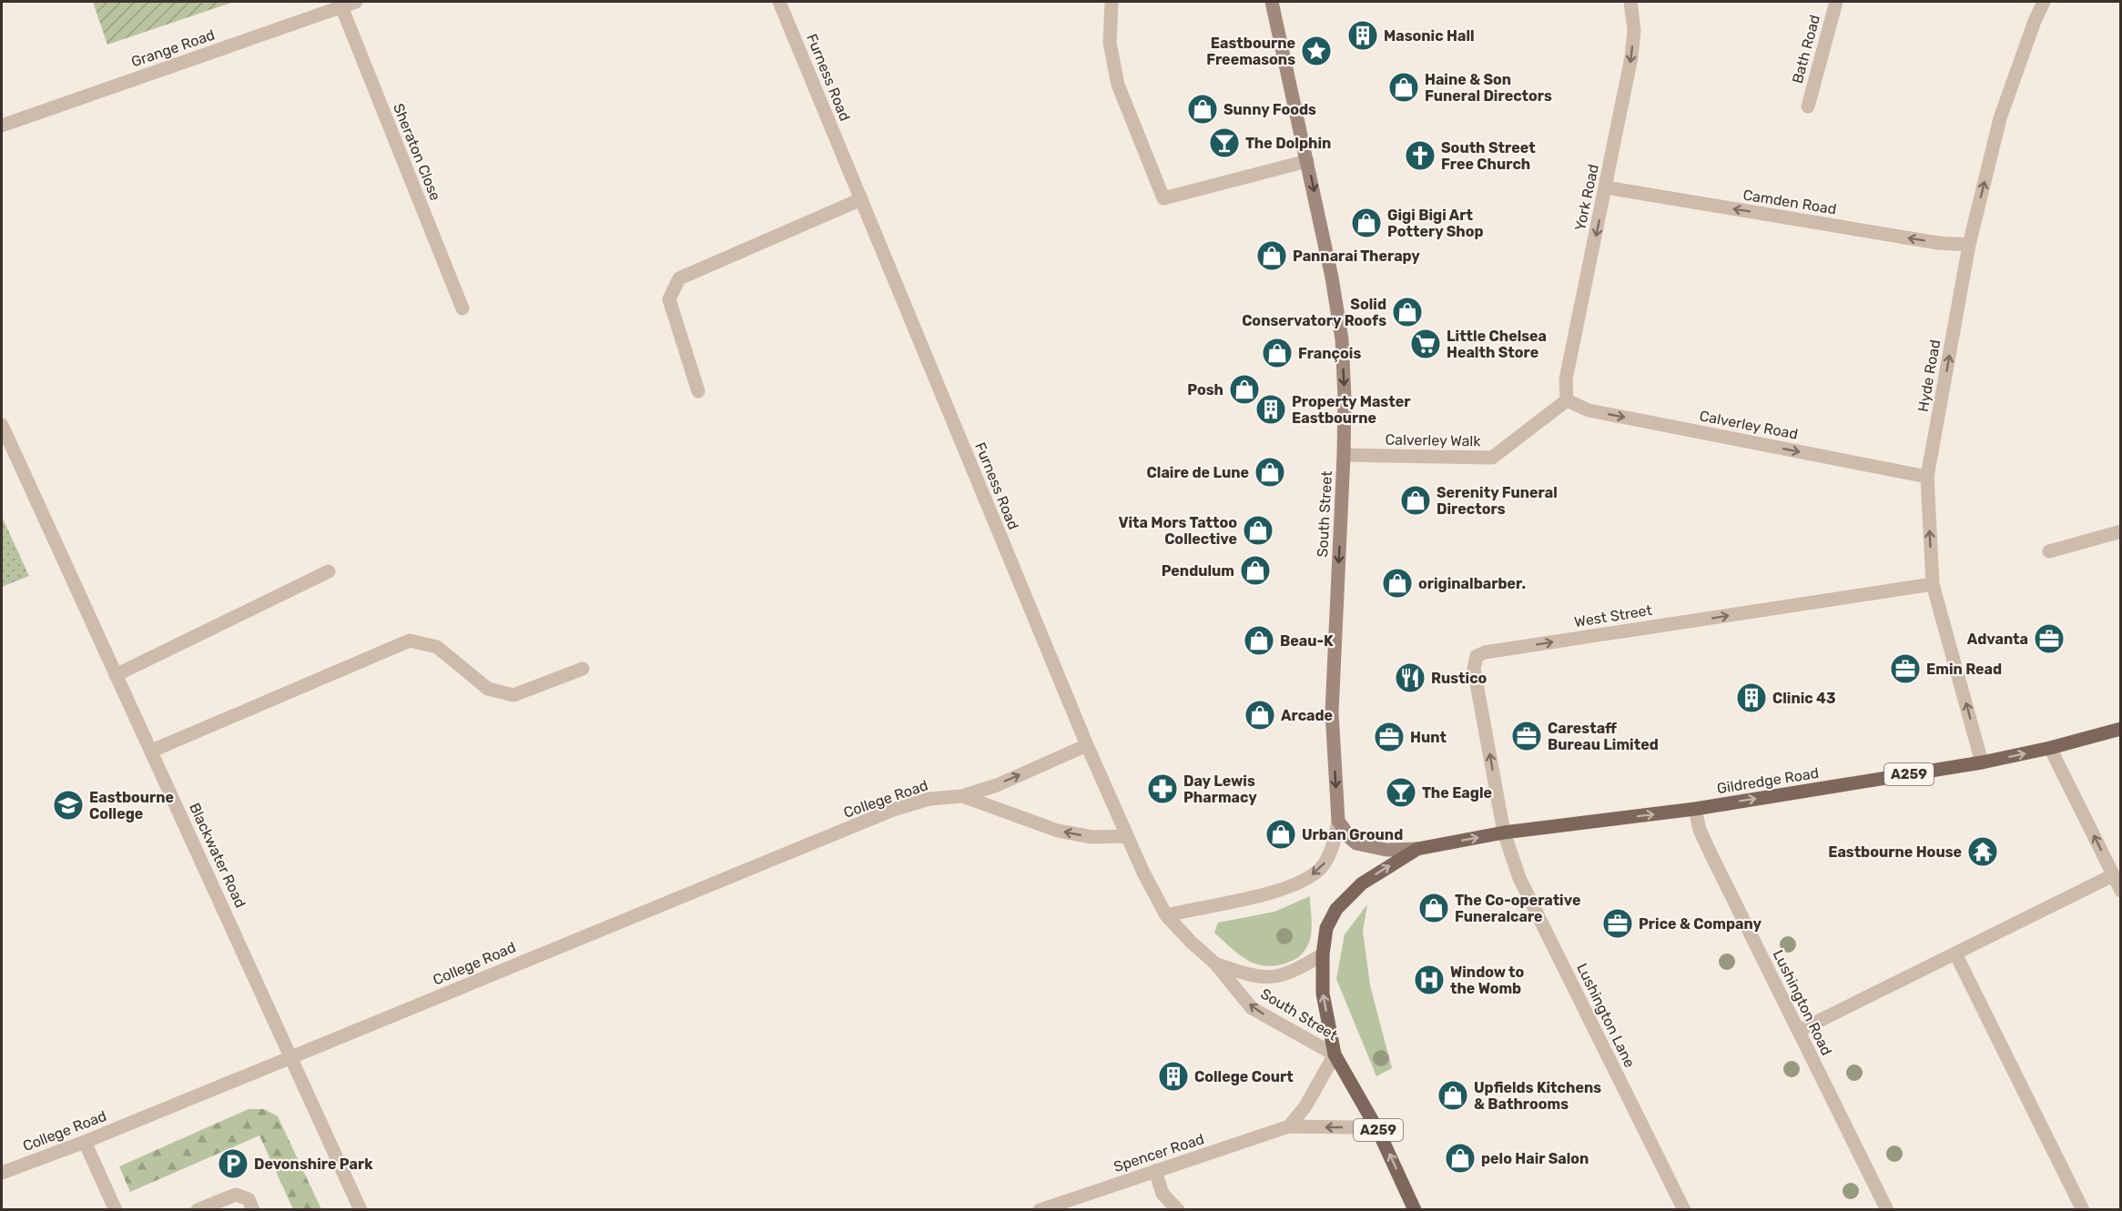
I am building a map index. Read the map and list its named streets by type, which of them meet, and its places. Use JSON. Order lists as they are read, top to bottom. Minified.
{"streets":{"main road":["South Street","A259","Gildredge Road"],"street":["Grange Road","Bath Road","Furness Road","Sheraton Close","York Road","Camden Road","Hyde Road","Calverley Road","Calverley Walk","West Street","College Road","Blackwater Road","Lushington Road","Lushington Lane","Spencer Road"]},"crossings":[["Grange Road","Sheraton Close"],["Furness Road","South Street"],["Furness Road","College Road"],["York Road","Camden Road"],["York Road","Calverley Road"],["York Road","Calverley Walk"],["Camden Road","Hyde Road"],["Hyde Road","Calverley Road"],["Hyde Road","West Street"],["Hyde Road","Gildredge Road"],["Calverley Road","Calverley Walk"],["Calverley Walk","South Street"],["South Street","Gildredge Road"],["South Street","Spencer Road"],["West Street","Gildredge Road"],["West Street","Lushington Lane"],["Gildredge Road","Lushington Road"],["Gildredge Road","Lushington Lane"],["College Road","Blackwater Road"]],"one_way":["York Road","Camden Road","Hyde Road","Calverley Road","Gildredge Road"],"places":{"building":["Masonic Hall","Property Master Eastbourne","Clinic 43","College Court"],"place":["Eastbourne Freemasons"],"shop":["Haine & Son Funeral Directors","Sunny Foods","Gigi Bigi Art Pottery Shop","Pannarai Therapy","Solid Conservatory Roofs","François","Posh","Claire de Lune","Serenity Funeral Directors","Vita Mors Tattoo Collective","Pendulum","originalbarber.","Beau-K","Arcade","Urban Ground","The Co-operative Funeralcare","Upfields Kitchens & Bathrooms","pelo Hair Salon"],"bar":["The Dolphin","The Eagle"],"church":["South Street Free Church"],"supermarket":["Little Chelsea Health Store"],"office":["Advanta","Emin Read","Carestaff Bureau Limited","Hunt","Price & Company"],"restaurant":["Rustico"],"pharmacy":["Day Lewis Pharmacy"],"school or university":["Eastbourne College"],"temple":["Eastbourne House"],"hospital":["Window to the Womb"],"parking":["Devonshire Park"]}}
